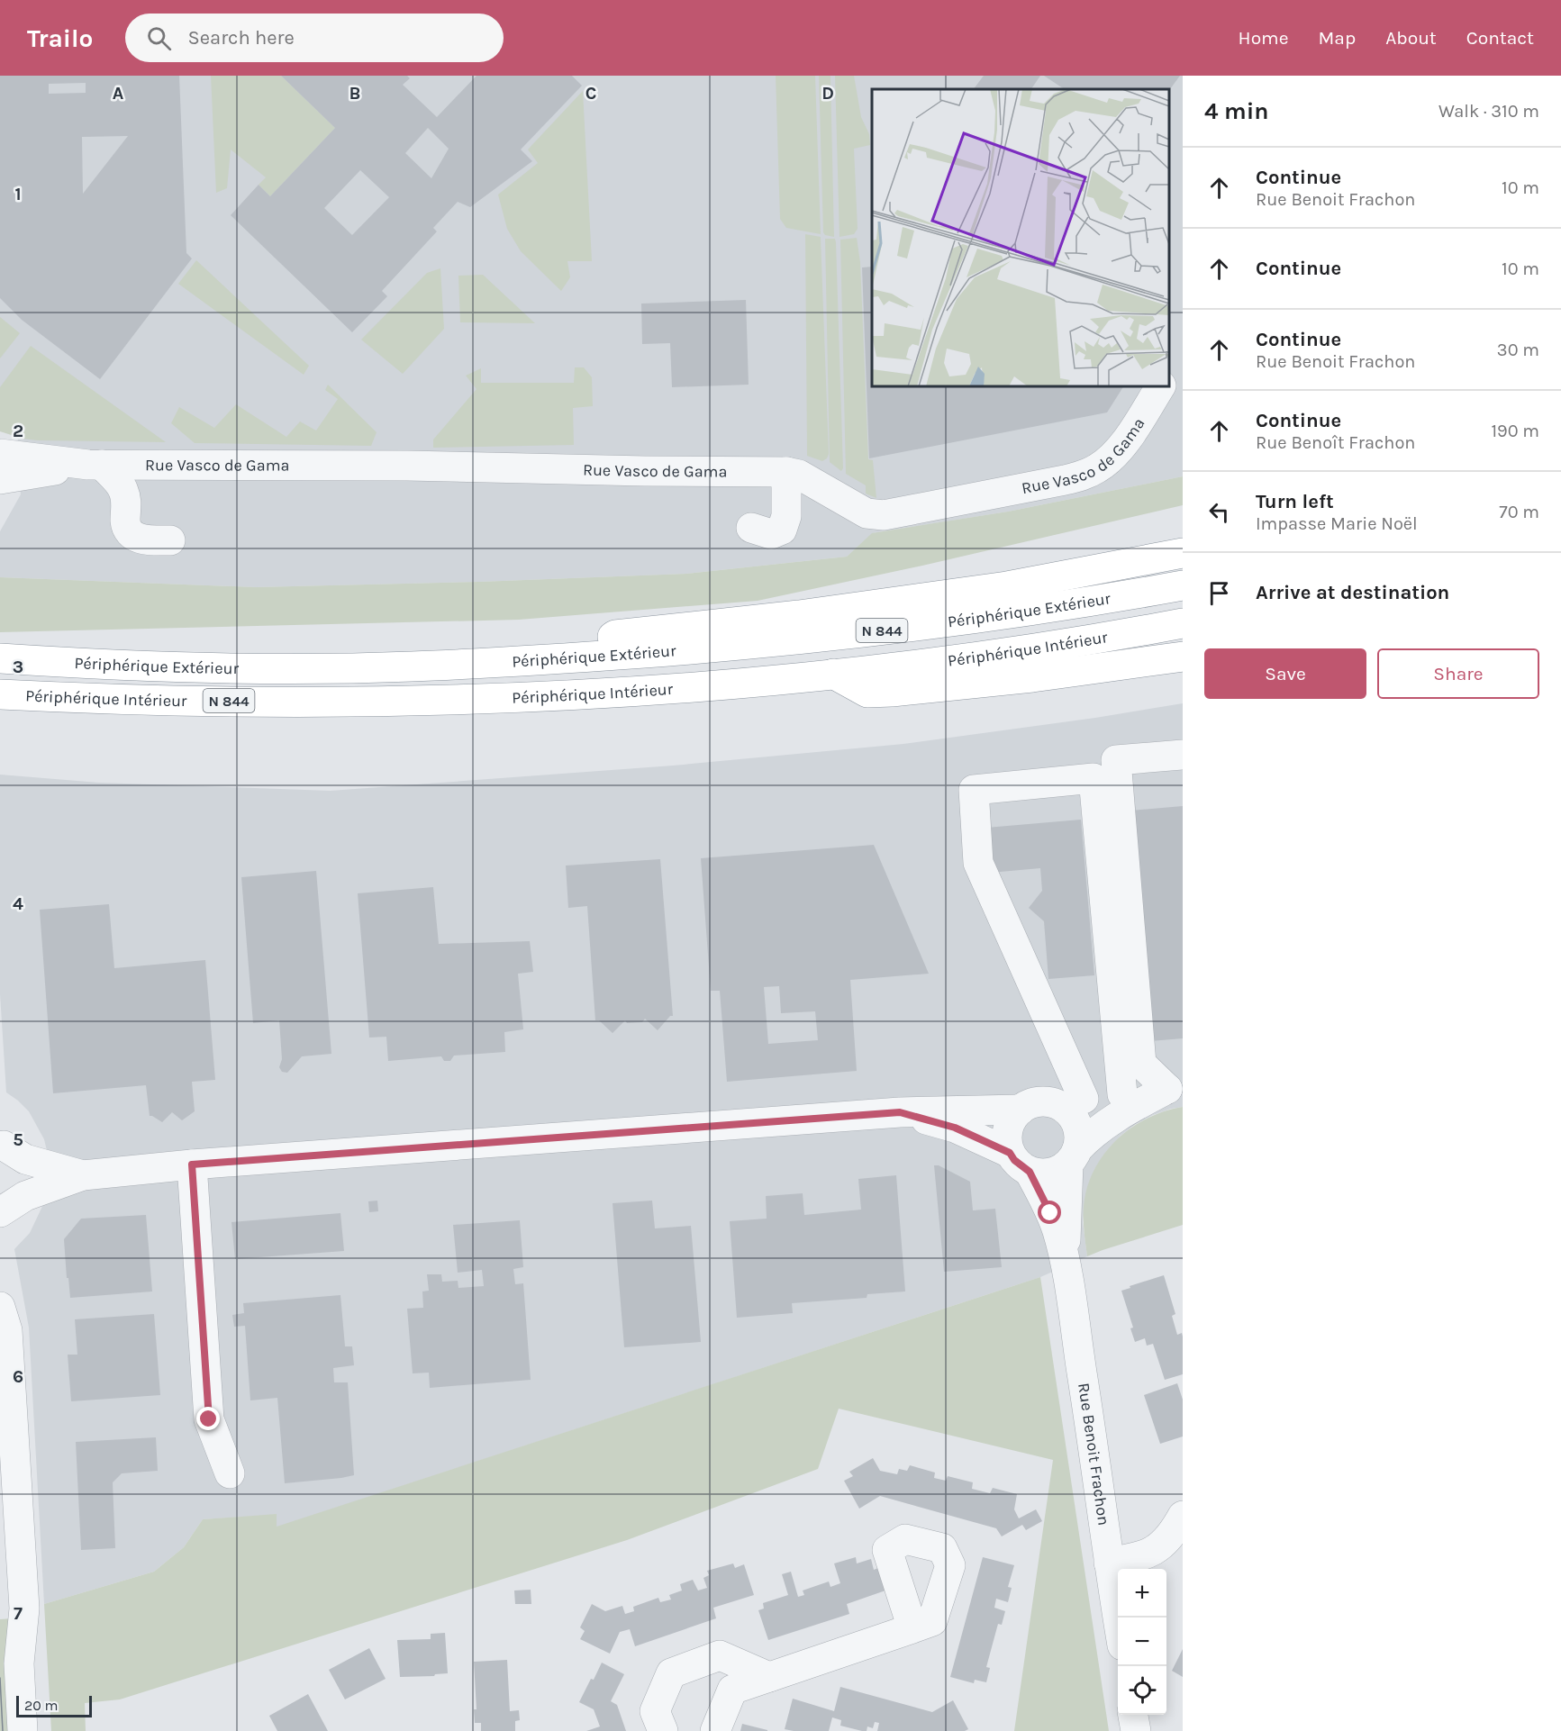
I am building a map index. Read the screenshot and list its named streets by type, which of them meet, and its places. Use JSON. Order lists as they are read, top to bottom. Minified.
{"streets":{"highway":["Périphérique Extérieur","N 844","Périphérique Intérieur"],"street":["Rue Vasco de Gama","Rue Benoit Frachon"]},"scale_bar":"20 m","page":{"header":"Trailo","search":"Search here","nav":["Home","Map","About","Contact"],"heading":["4 min","Walk · 310 m"],"list":[["Continue","Rue Benoit Frachon","10 m"],["Continue","10 m"],["Continue","Rue Benoit Frachon","30 m"],["Continue","Rue Benoît Frachon","190 m"],["Turn left","Impasse Marie Noël","70 m"],"Arrive at destination"],"buttons":["Save","Share"],"map_buttons":["+","−"],"scale":"20 m"},"grid":{"columns":["A","B","C","D"],"rows":["1","2","3","4","5","6","7"]}}
